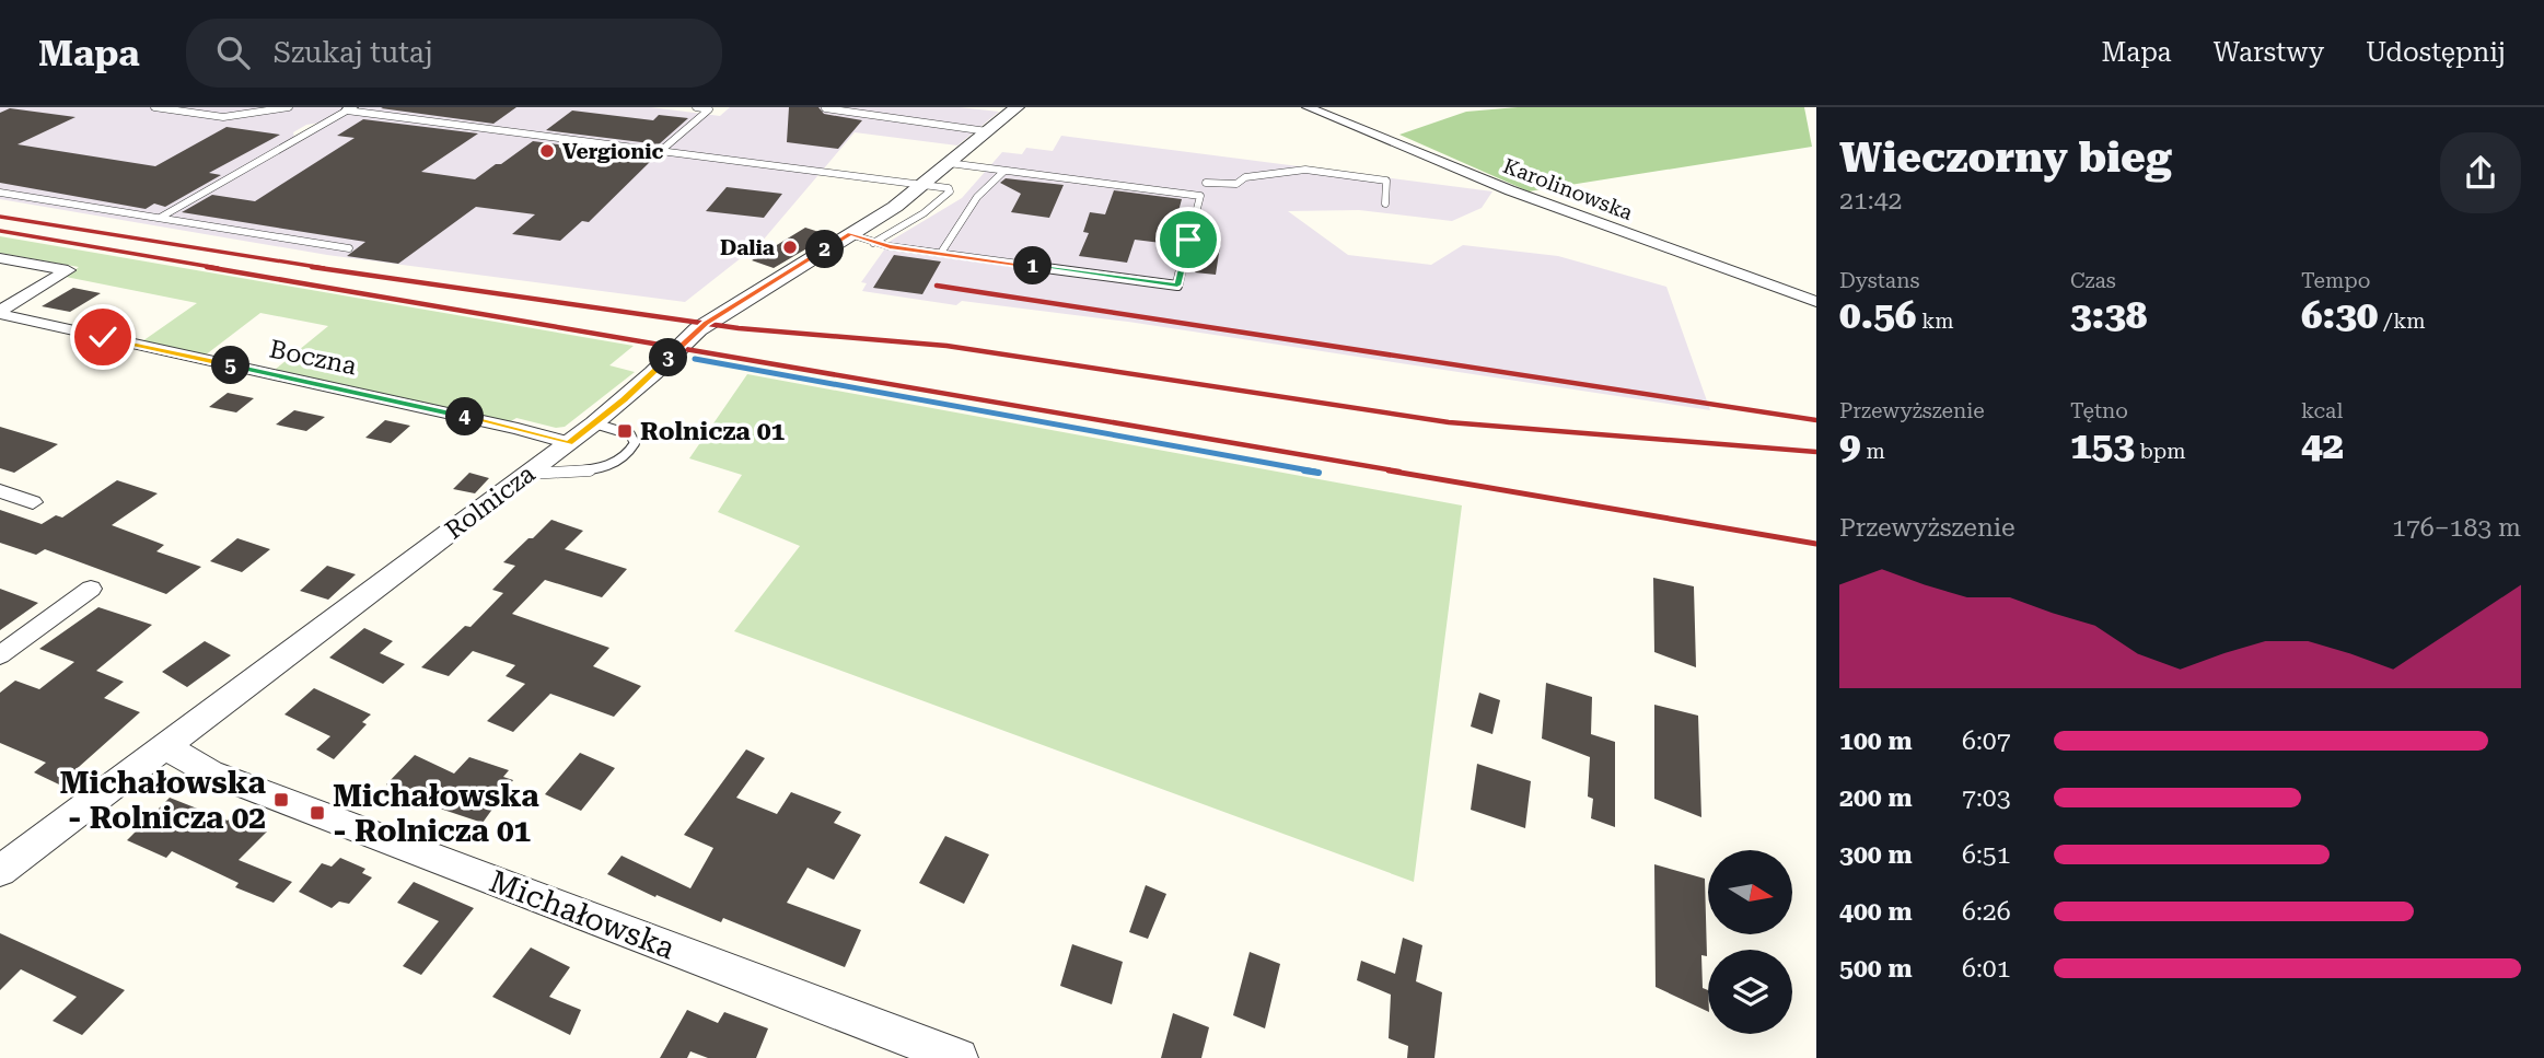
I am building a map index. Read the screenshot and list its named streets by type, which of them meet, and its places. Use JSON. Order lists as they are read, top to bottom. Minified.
{"streets":{"street":["Karolinowska","Boczna","Rolnicza","Michałowska"]},"crossings":[["Boczna","Rolnicza"],["Rolnicza","Michałowska"]],"places":{"other":["Vergionic","Dalia"],"transit":["Rolnicza 01","Michałowska - Rolnicza 02","Michałowska - Rolnicza 01"]},"north":"right","page":{"header":"Mapa","search":"Szukaj tutaj","nav":["Mapa","Warstwy","Udostępnij"],"heading":["Wieczorny bieg","21:42"],"pins":["2","1","3","5","4"],"stats":[["Dystans","0.56 km"],["Czas","3:38"],["Tempo","6:30 /km"],["Przewyższenie","9 m"],["Tętno","153 bpm"],["kcal","42"]],"chart":["Przewyższenie","176–183 m"],"list":[{"name":"100 m","note":"6:07"},{"name":"200 m","note":"7:03"},{"name":"300 m","note":"6:51"},{"name":"400 m","note":"6:26"},{"name":"500 m","note":"6:01"}]}}
